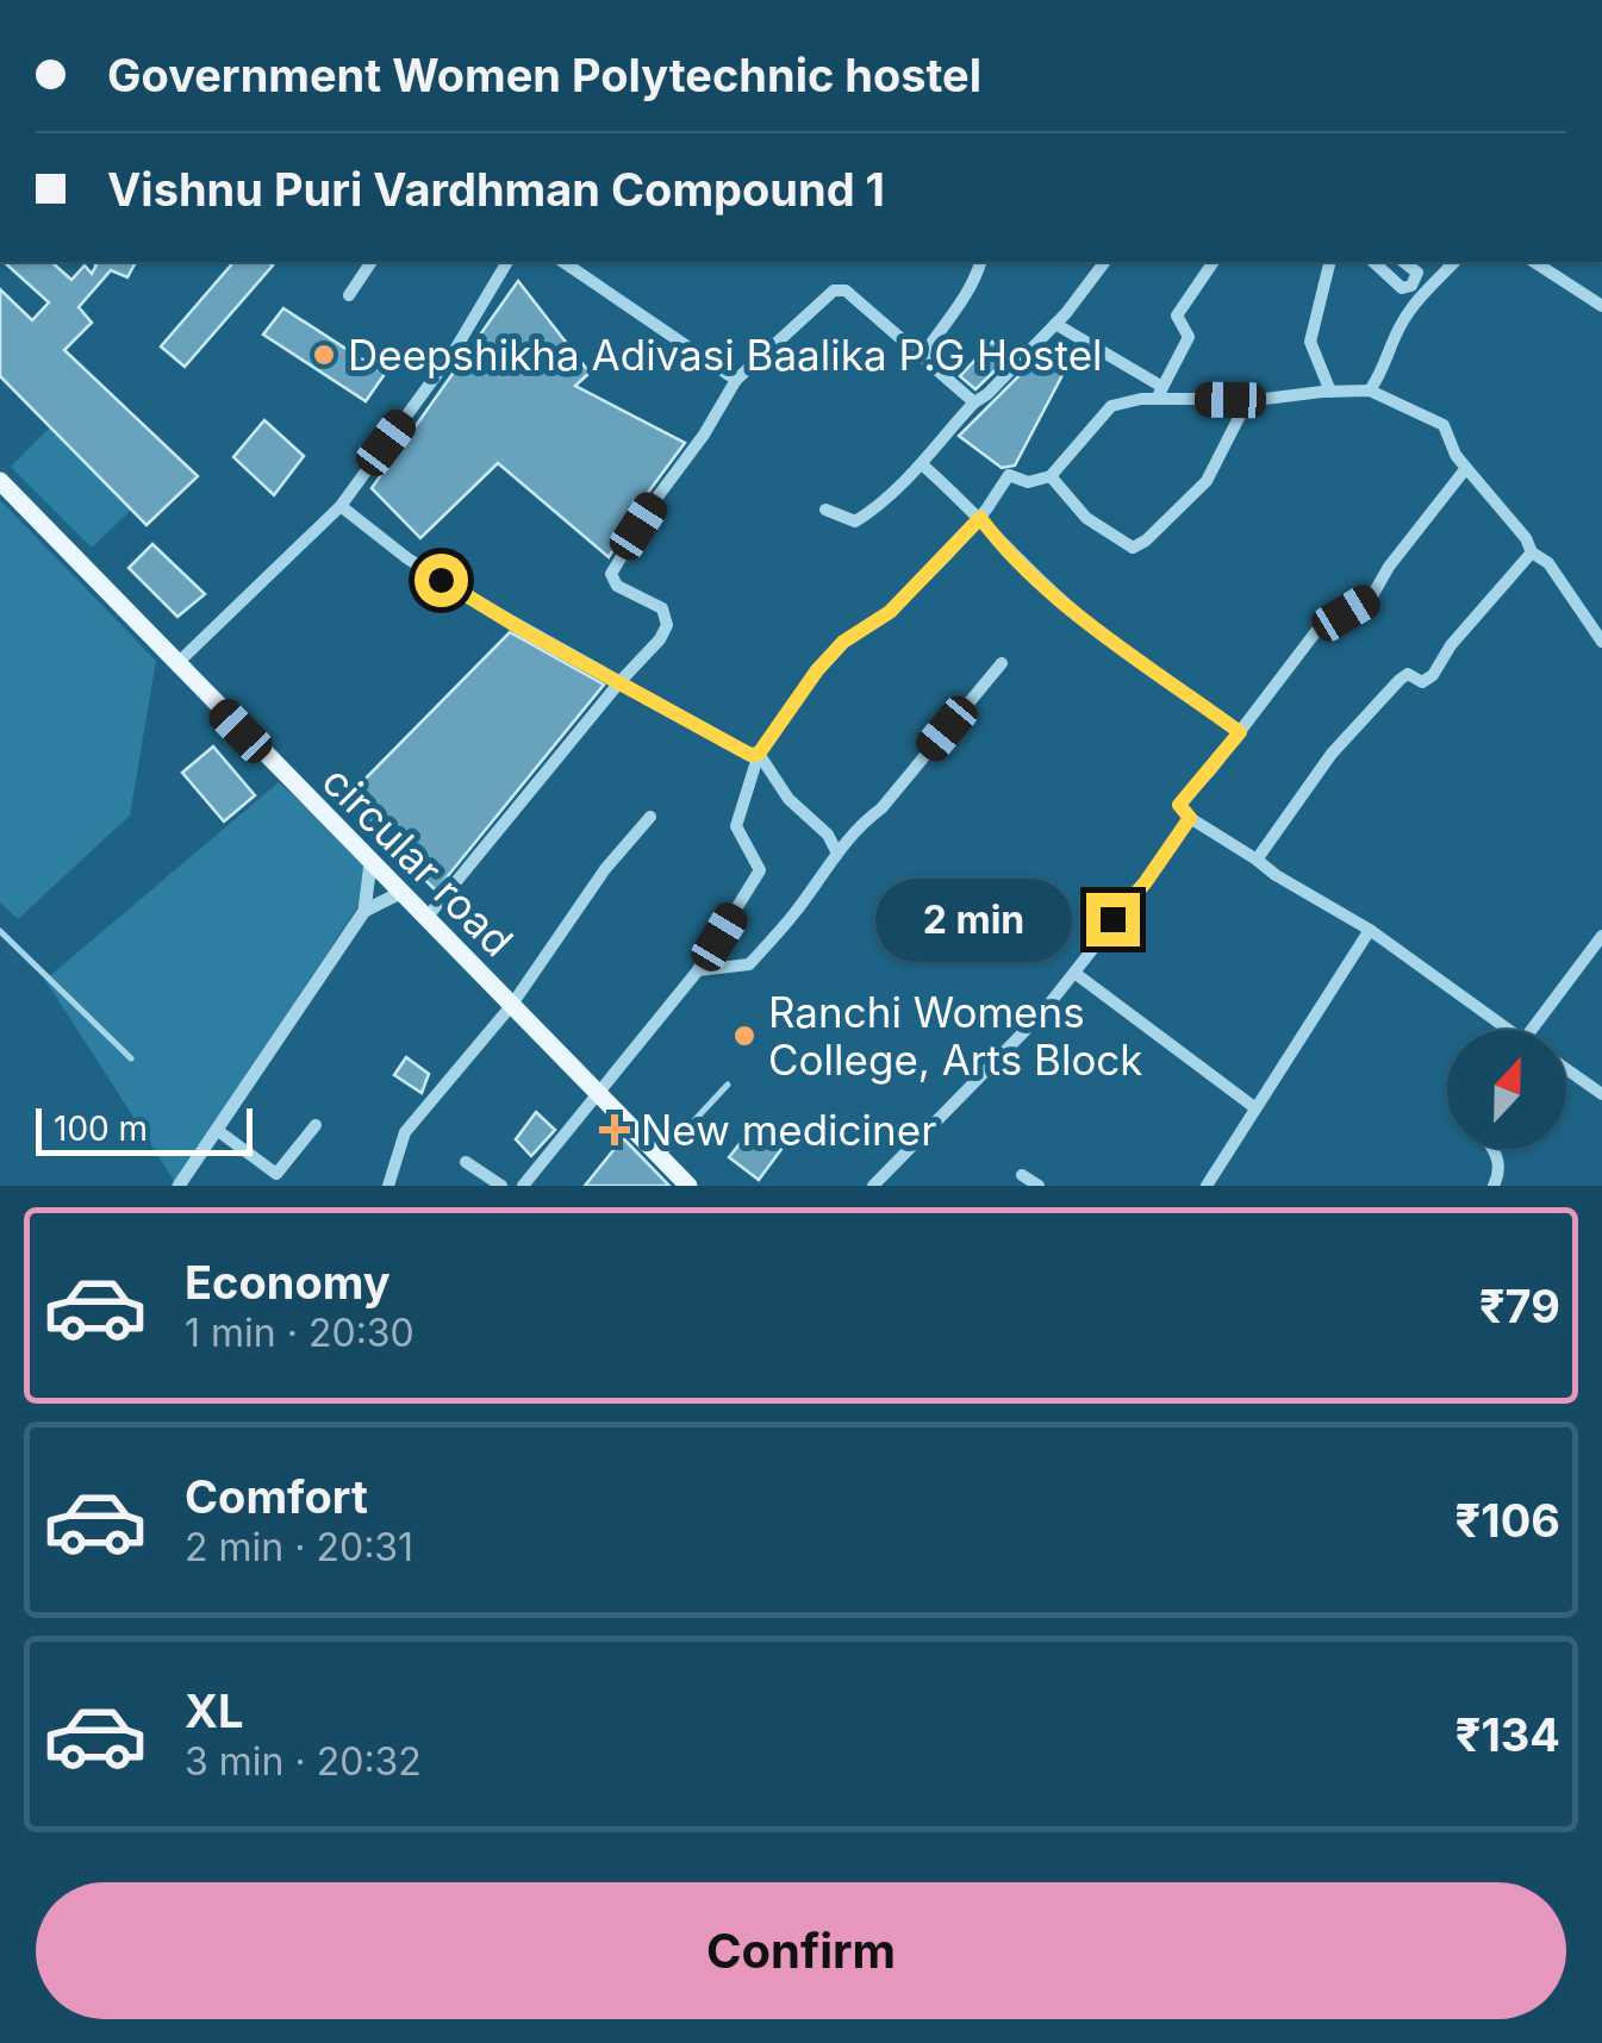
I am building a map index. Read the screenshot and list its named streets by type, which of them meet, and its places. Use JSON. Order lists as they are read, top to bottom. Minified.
{"streets":{"main road":["circular road"]},"places":{"other":["Deepshikha Adivasi Baalika P.G Hostel","Ranchi Womens College, Arts Block"],"health":["New mediciner"]},"scale_bar":"100 m","north":"top","page":{"banner":["Government Women Polytechnic hostel","Vishnu Puri Vardhman Compound 1"],"bubble":"2 min","scale":"100 m","list":[{"name":"Economy","note":"1 min · 20:30","value":"₹79"},{"name":"Comfort","note":"2 min · 20:31","value":"₹106"},{"name":"XL","note":"3 min · 20:32","value":"₹134"}],"buttons":"Confirm"}}
